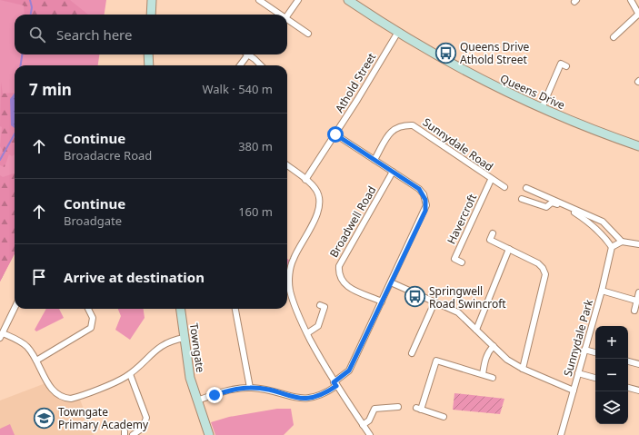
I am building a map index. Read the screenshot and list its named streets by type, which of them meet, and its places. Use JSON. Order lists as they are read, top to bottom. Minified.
{"streets":{"street":["Athold Street","Queens Drive","Sunnydale Road","Havercroft","Broadwell Road","Sunnydale Park","Towngate"]},"crossings":[["Athold Street","Queens Drive"],["Sunnydale Road","Havercroft"]],"places":{"bus stop":["Queens Drive Athold Street","Springwell Road Swincroft"],"school or university":["Towngate Primary Academy"]},"page":{"search":"Search here","heading":["7 min","Walk · 540 m"],"list":[["Continue","Broadacre Road","380 m"],["Continue","Broadgate","160 m"],"Arrive at destination"],"map_buttons":["+","−"]}}
